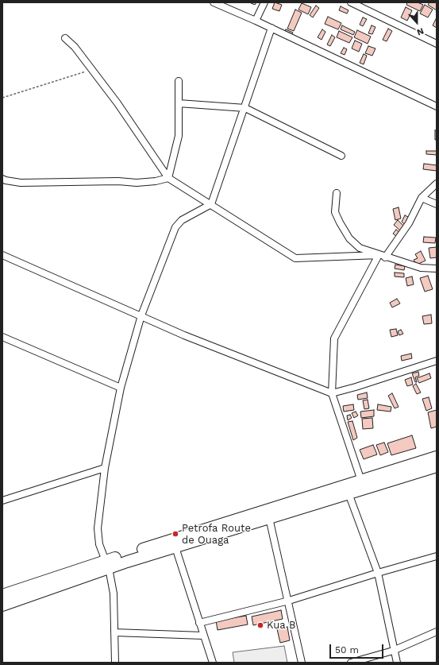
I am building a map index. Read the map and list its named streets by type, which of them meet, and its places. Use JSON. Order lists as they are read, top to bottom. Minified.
{"places":["Petrofa Route de Ouaga","Kua B"],"scale_bar":"50 m","north":"bottom"}
